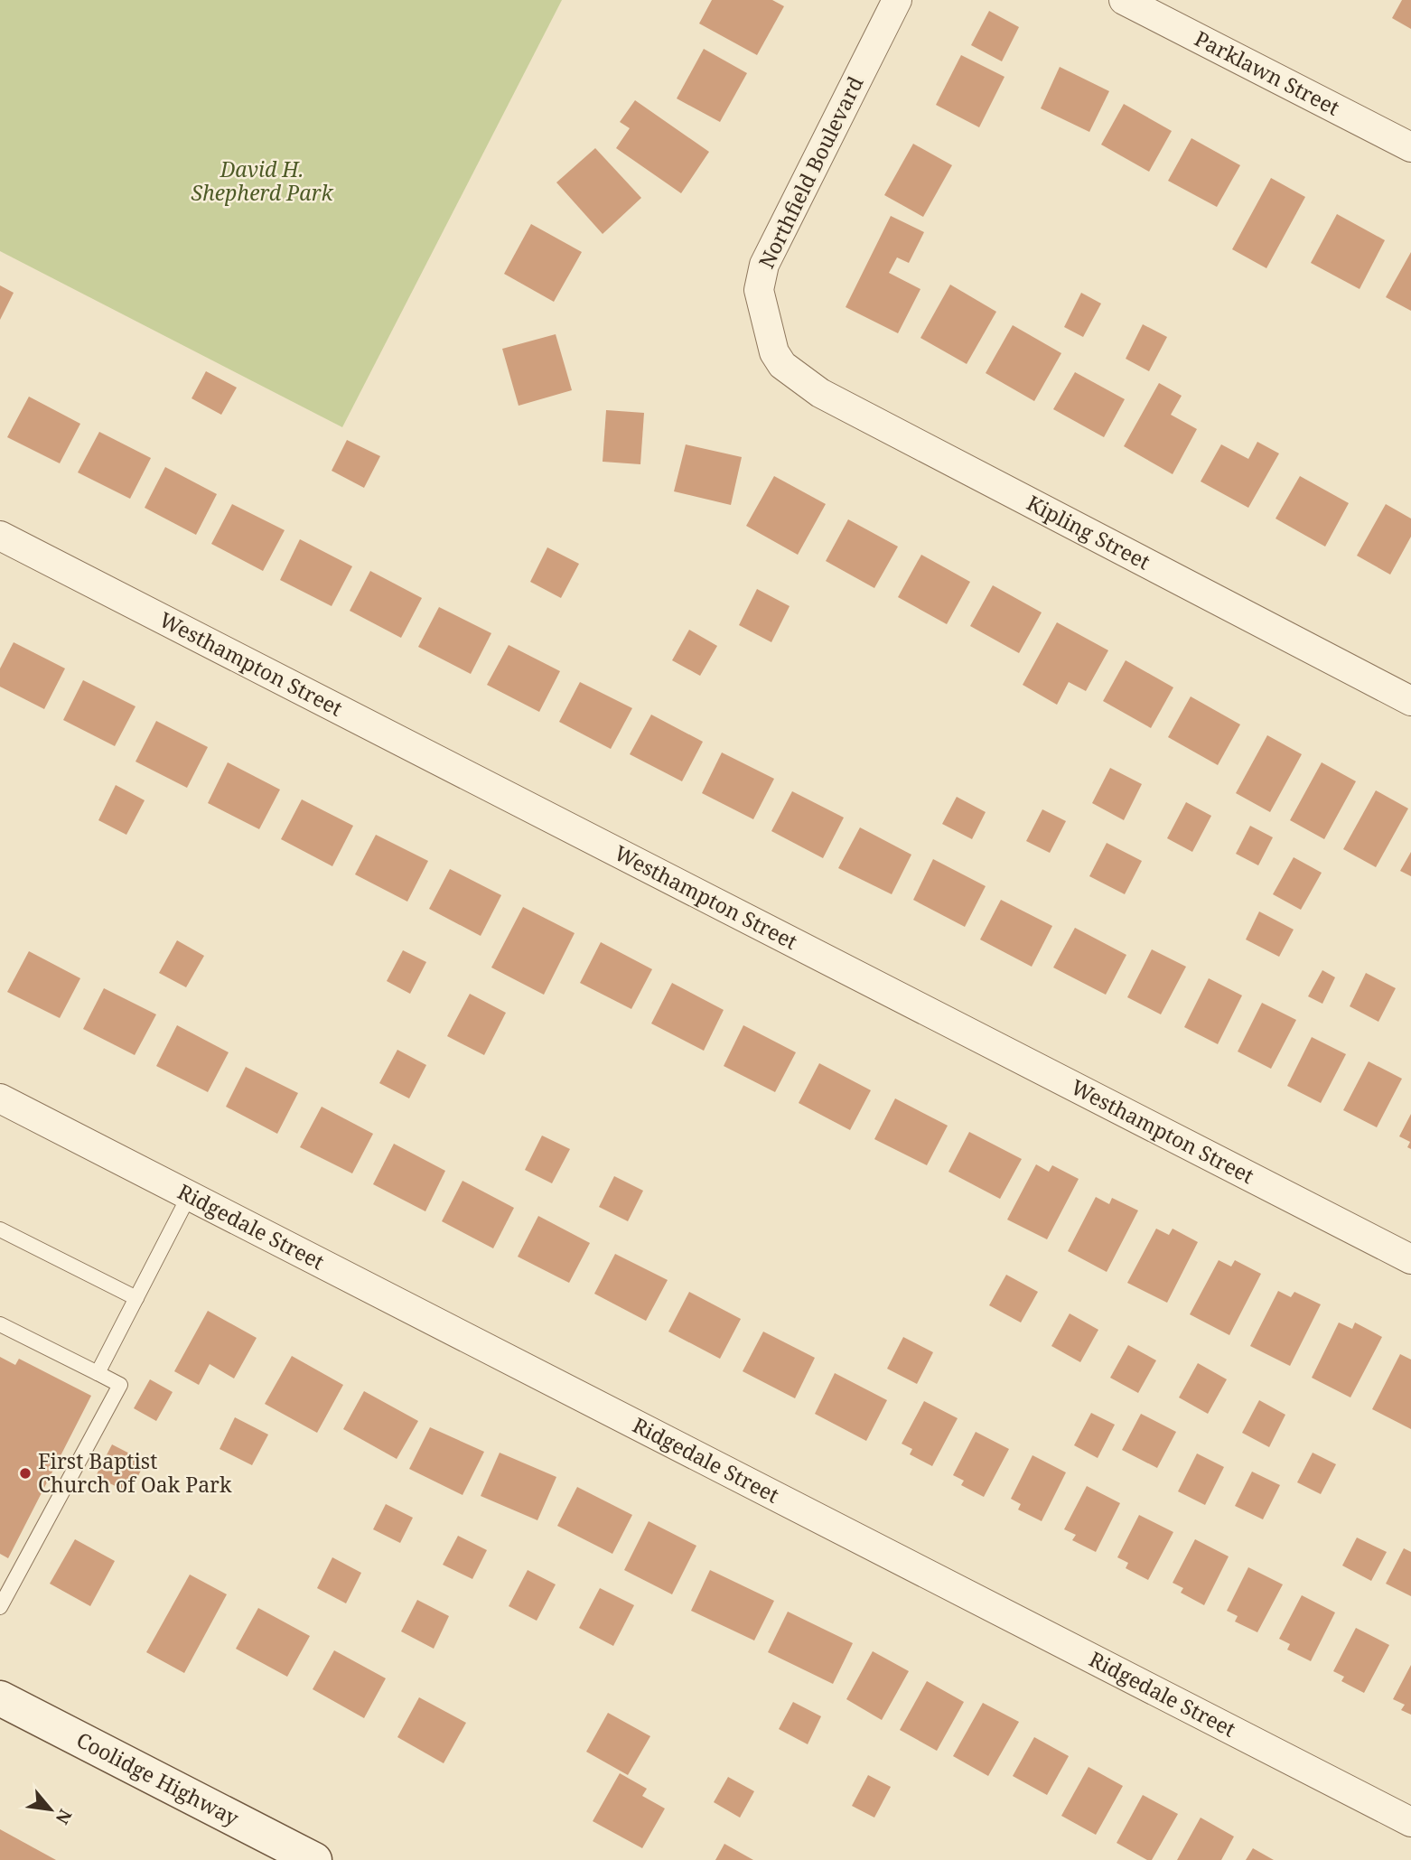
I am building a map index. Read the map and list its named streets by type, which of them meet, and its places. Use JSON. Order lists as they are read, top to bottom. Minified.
{"streets":{"main road":["Coolidge Highway"],"street":["Parklawn Street","Northfield Boulevard","Kipling Street","Westhampton Street","Ridgedale Street"]},"crossings":[["Northfield Boulevard","Kipling Street"]],"parks":["David H. Shepherd Park"],"places":["First Baptist Church of Oak Park"],"north":"bottom right"}
